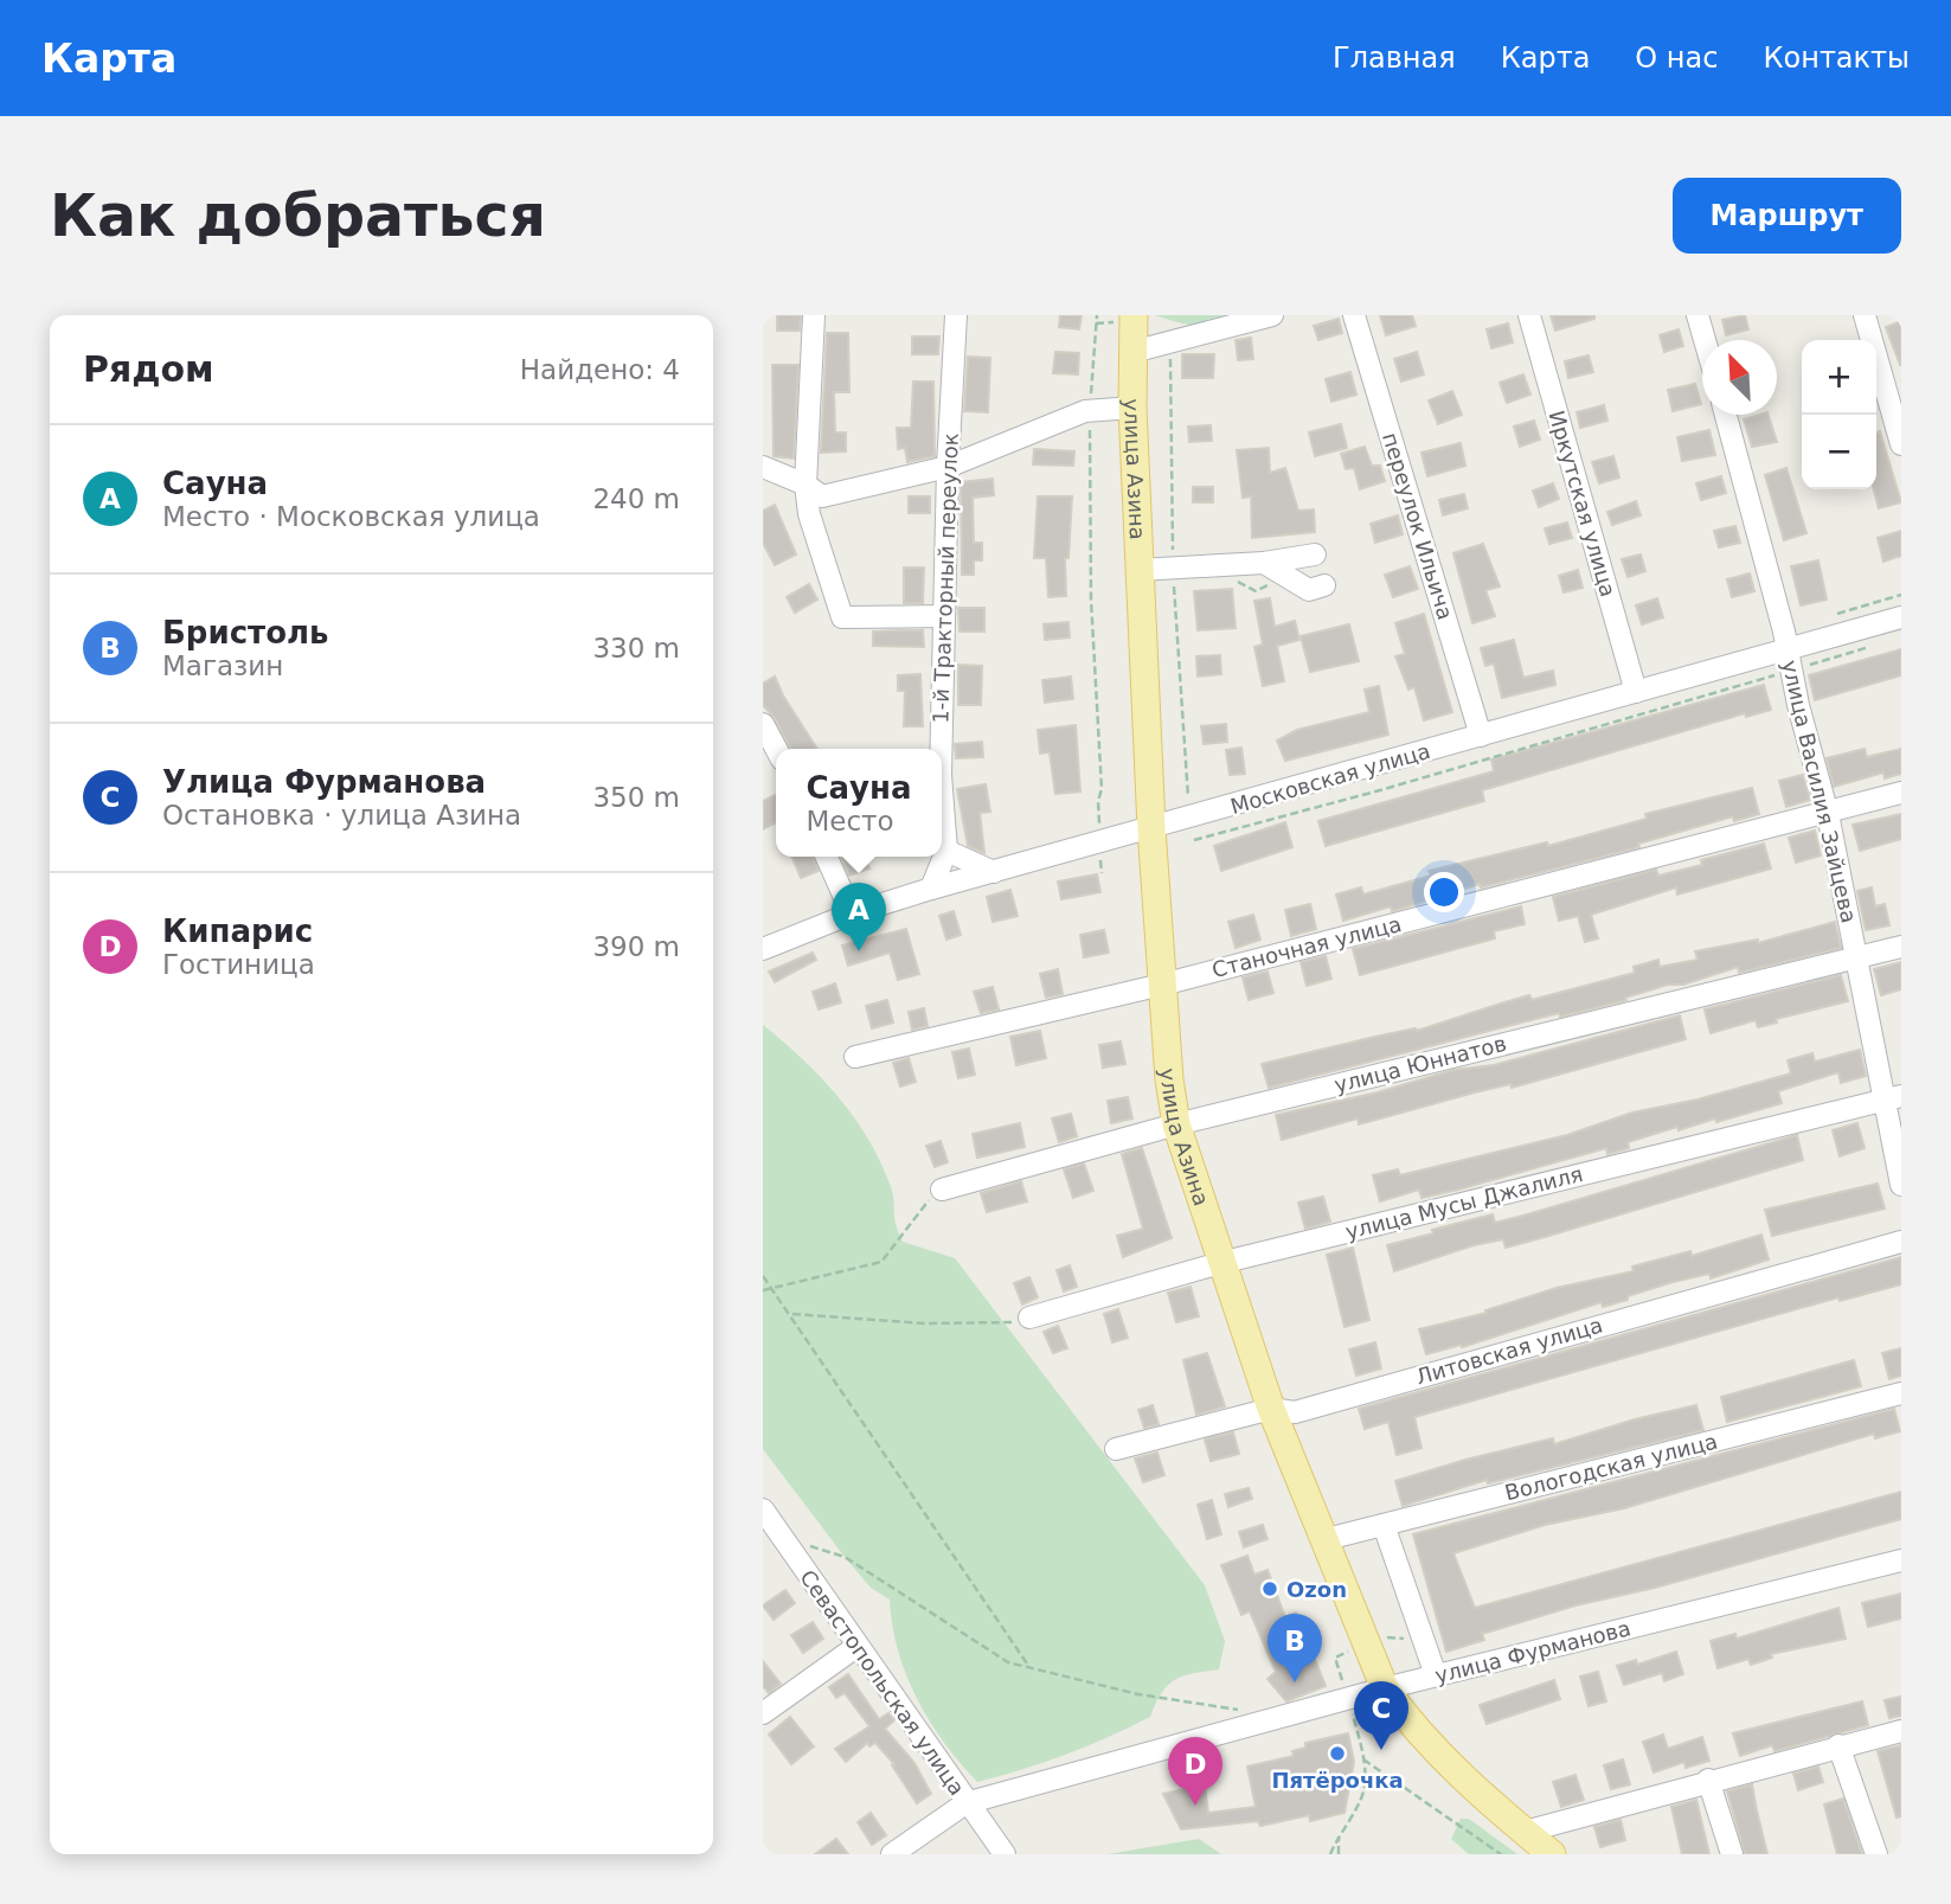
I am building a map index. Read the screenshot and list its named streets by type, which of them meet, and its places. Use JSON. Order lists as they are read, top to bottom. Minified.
{"streets":{"main road":["улица Азина"],"street":["Иркутская улица","переулок Ильича","1-й Тракторный переулок","Московская улица","улица Василия Зайцева","Станочная улица","улица Юннатов","улица Мусы Джалиля","Литовская улица","Вологодская улица","улица Фурманова","Севастопольская улица"]},"crossings":[["улица Азина","Московская улица"],["улица Азина","Станочная улица"],["улица Азина","улица Юннатов"],["улица Азина","улица Мусы Джалиля"],["улица Азина","Литовская улица"],["улица Азина","Вологодская улица"],["улица Азина","улица Фурманова"],["Иркутская улица","Московская улица"],["переулок Ильича","Московская улица"],["1-й Тракторный переулок","Московская улица"],["Московская улица","улица Василия Зайцева"],["улица Василия Зайцева","Станочная улица"],["улица Василия Зайцева","улица Юннатов"],["улица Василия Зайцева","улица Мусы Джалиля"],["улица Фурманова","Севастопольская улица"]],"places":["Ozon","Пятёрочка"],"north":"top left","page":{"header":"Карта","nav":["Главная","Карта","О нас","Контакты"],"buttons":"Маршрут","title":"Как добраться","heading":["Рядом","Найдено: 4"],"map_buttons":["+","−"],"list":[{"mark":"A","name":"Сауна","note":"Место · Московская улица","value":"240 m"},{"mark":"B","name":"Бристоль","note":"Магазин","value":"330 m"},{"mark":"C","name":"Улица Фурманова","note":"Остановка · улица Азина","value":"350 m"},{"mark":"D","name":"Кипарис","note":"Гостиница","value":"390 m"}],"popup":["Сауна","Место"],"pins":["A","B","C","D"]}}
